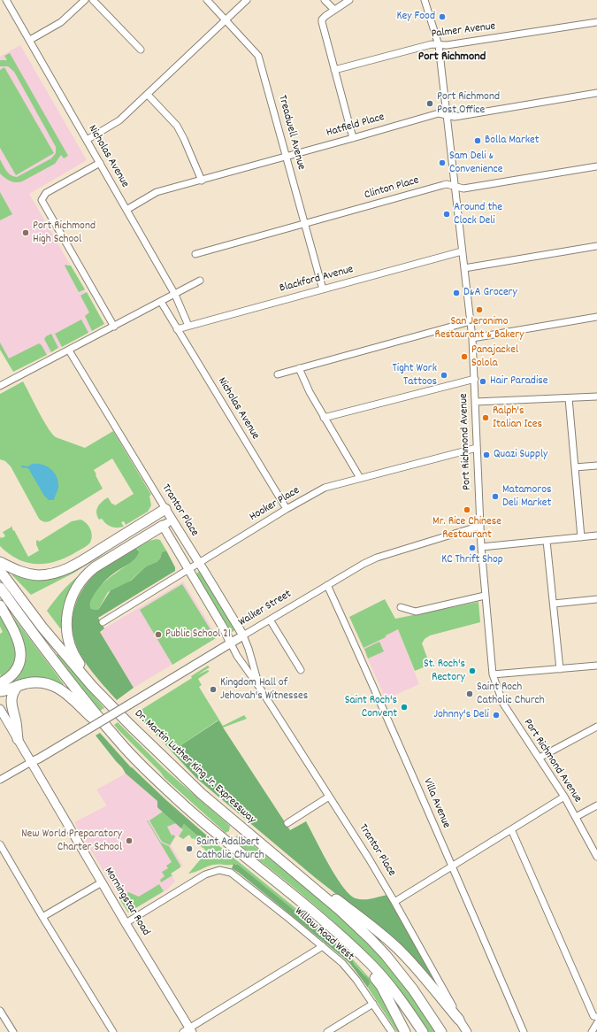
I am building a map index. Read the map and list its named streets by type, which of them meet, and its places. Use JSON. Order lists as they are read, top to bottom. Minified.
{"streets":{"highway":["Dr. Martin Luther King Jr. Expressway"],"main road":["Trantor Place","Walker Street","Morningstar Road"],"street":["Palmer Avenue","Hatfield Place","Treadwell Avenue","Nicholas Avenue","Clinton Place","Blackford Avenue","Port Richmond Avenue","Hooker Place","Villa Avenue","Willow Road West"]},"crossings":[["Palmer Avenue","Port Richmond Avenue"],["Hatfield Place","Treadwell Avenue"],["Hatfield Place","Nicholas Avenue"],["Hatfield Place","Port Richmond Avenue"],["Treadwell Avenue","Clinton Place"],["Treadwell Avenue","Blackford Avenue"],["Nicholas Avenue","Blackford Avenue"],["Nicholas Avenue","Hooker Place"],["Clinton Place","Port Richmond Avenue"],["Blackford Avenue","Port Richmond Avenue"],["Port Richmond Avenue","Hooker Place"],["Port Richmond Avenue","Walker Street"],["Hooker Place","Trantor Place"],["Trantor Place","Walker Street"],["Walker Street","Villa Avenue"],["Walker Street","Morningstar Road"],["Morningstar Road","Willow Road West"]],"districts":["Port Richmond"],"places":["Key Food","Port Richmond Post Office","Bolla Market","Sam Deli & Convenience","Around the Clock Deli","Port Richmond High School","D&A Grocery","San Jeronimo Restaurant & Bakery","Panajackel Solola","Tight Work Tattoos","Hair Paradise","Ralph's Italian Ices","Quazi Supply","Matamoros Deli Market","Mr. Rice Chinese Restaurant","KC Thrift Shop","Public School 21","St. Roch's Rectory","Kingdom Hall of Jehovah's Witnesses","Saint Roch Catholic Church","Saint Roch's Convent","Johnny's Deli","New World Preparatory Charter School","Saint Adalbert Catholic Church"]}
